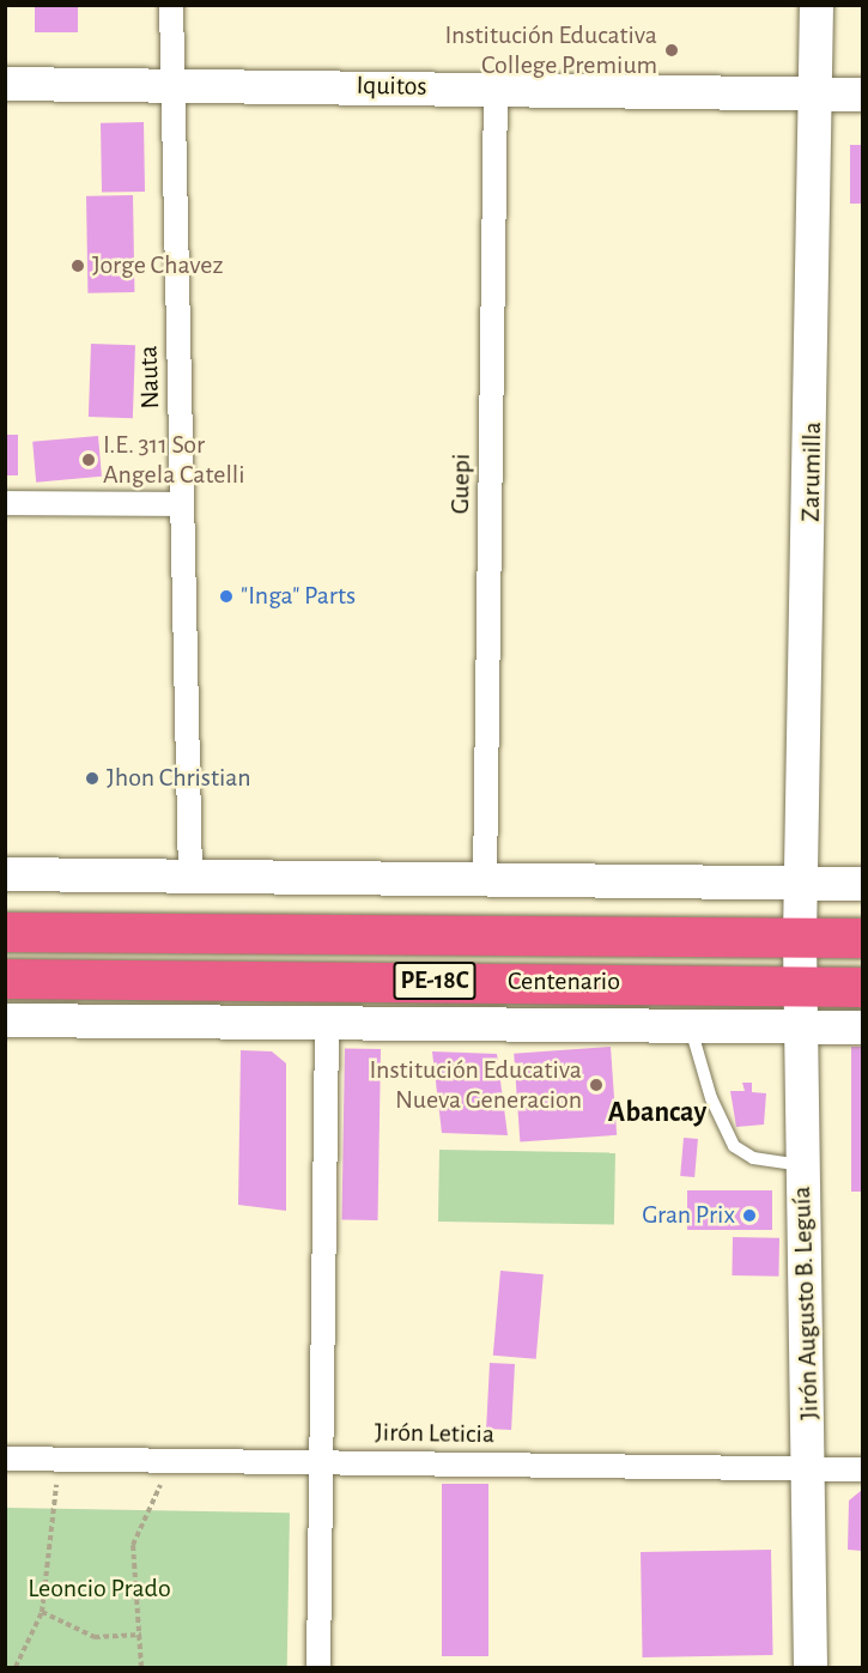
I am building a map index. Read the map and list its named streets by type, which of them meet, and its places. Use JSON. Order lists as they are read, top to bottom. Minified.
{"streets":{"highway":["PE-18C","Centenario"],"street":["Iquitos","Nauta","Zarumilla","Guepi","Jirón Augusto B. Leguía","Jirón Leticia"]},"crossings":[["Iquitos","Nauta"],["Iquitos","Zarumilla"],["Iquitos","Guepi"],["Zarumilla","Centenario"],["Zarumilla","Jirón Augusto B. Leguía"],["Centenario","Jirón Augusto B. Leguía"],["Jirón Augusto B. Leguía","Jirón Leticia"]],"districts":["Abancay"],"parks":["Leoncio Prado"],"places":["Institución Educativa College Premium","Jorge Chavez","I.E. 311 Sor Angela Catelli","\"Inga\" Parts","Jhon Christian","Institución Educativa Nueva Generacion","Gran Prix"]}
